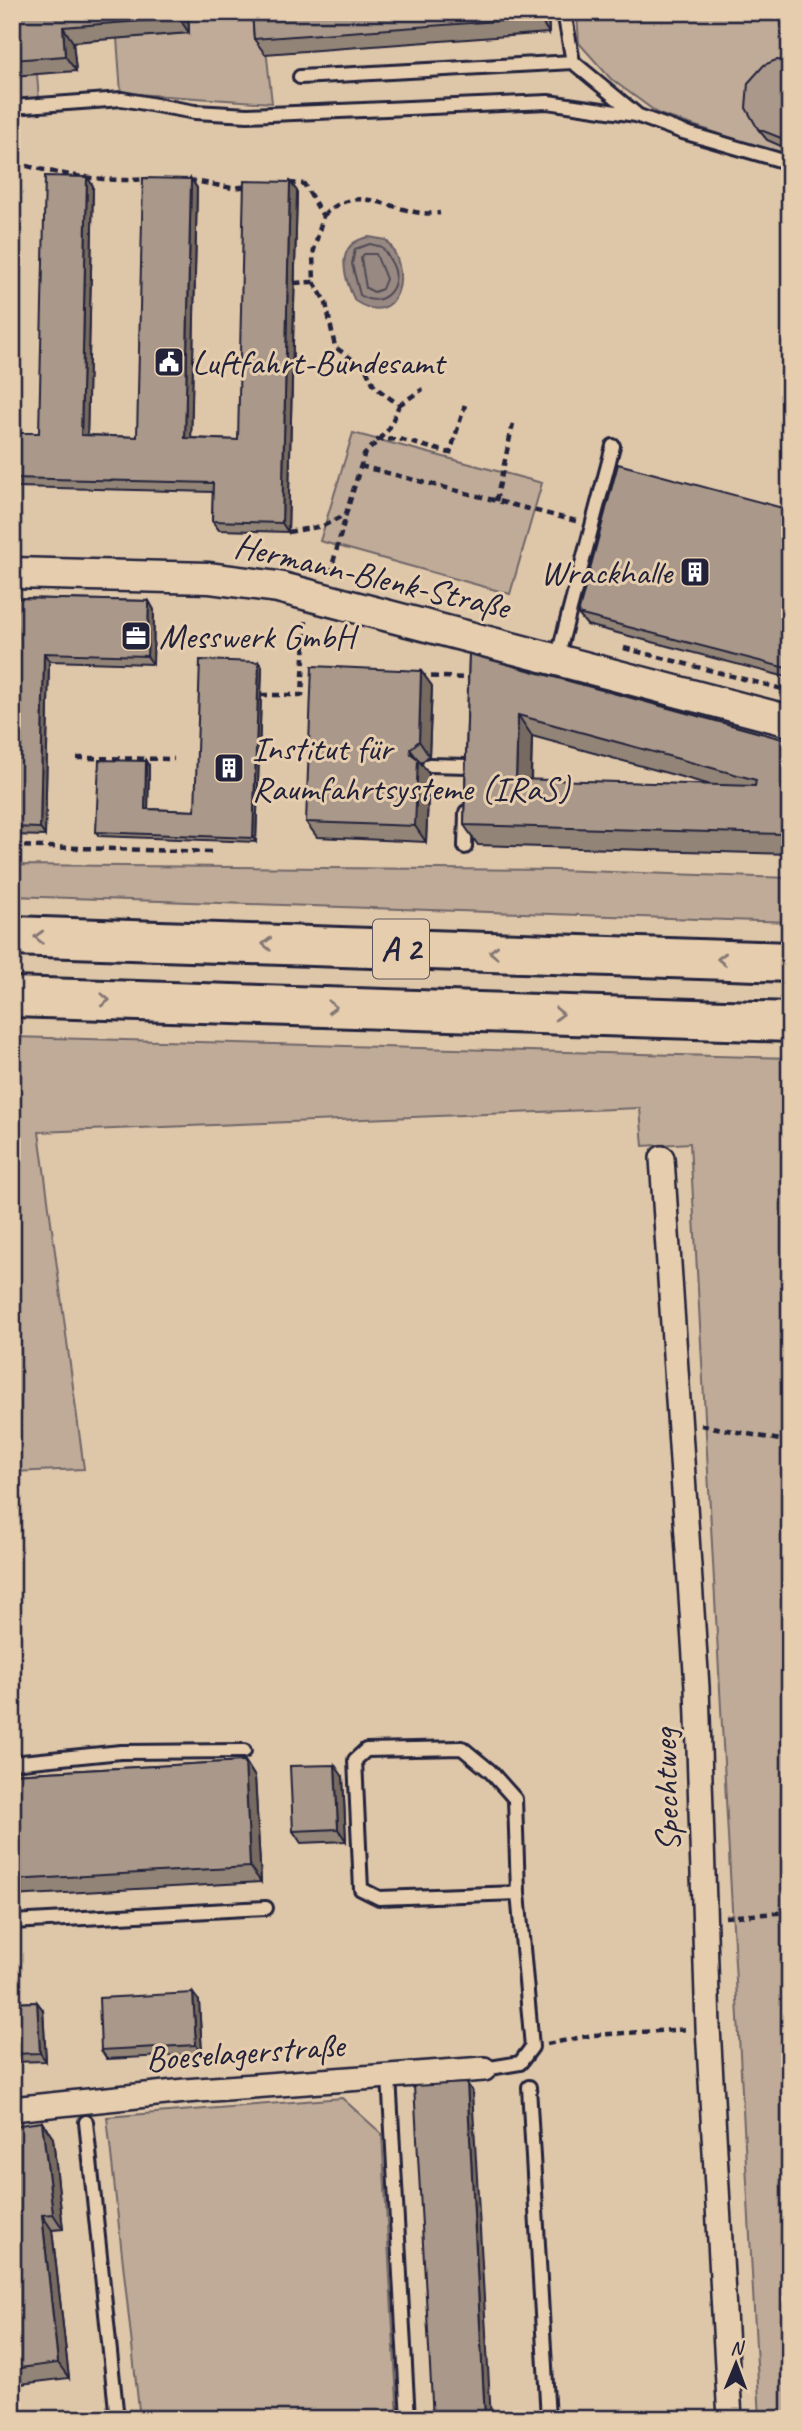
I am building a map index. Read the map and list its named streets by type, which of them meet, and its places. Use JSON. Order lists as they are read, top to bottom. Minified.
{"streets":{"highway":["A 2"],"street":["Hermann-Blenk-Straße","Spechtweg","Boeselagerstraße"]},"places":{"public building":["Luftfahrt-Bundesamt"],"building":["Wrackhalle","Institut für Raumfahrtsysteme (IRaS)"],"office":["Messwerk GmbH"]},"north":"top"}
